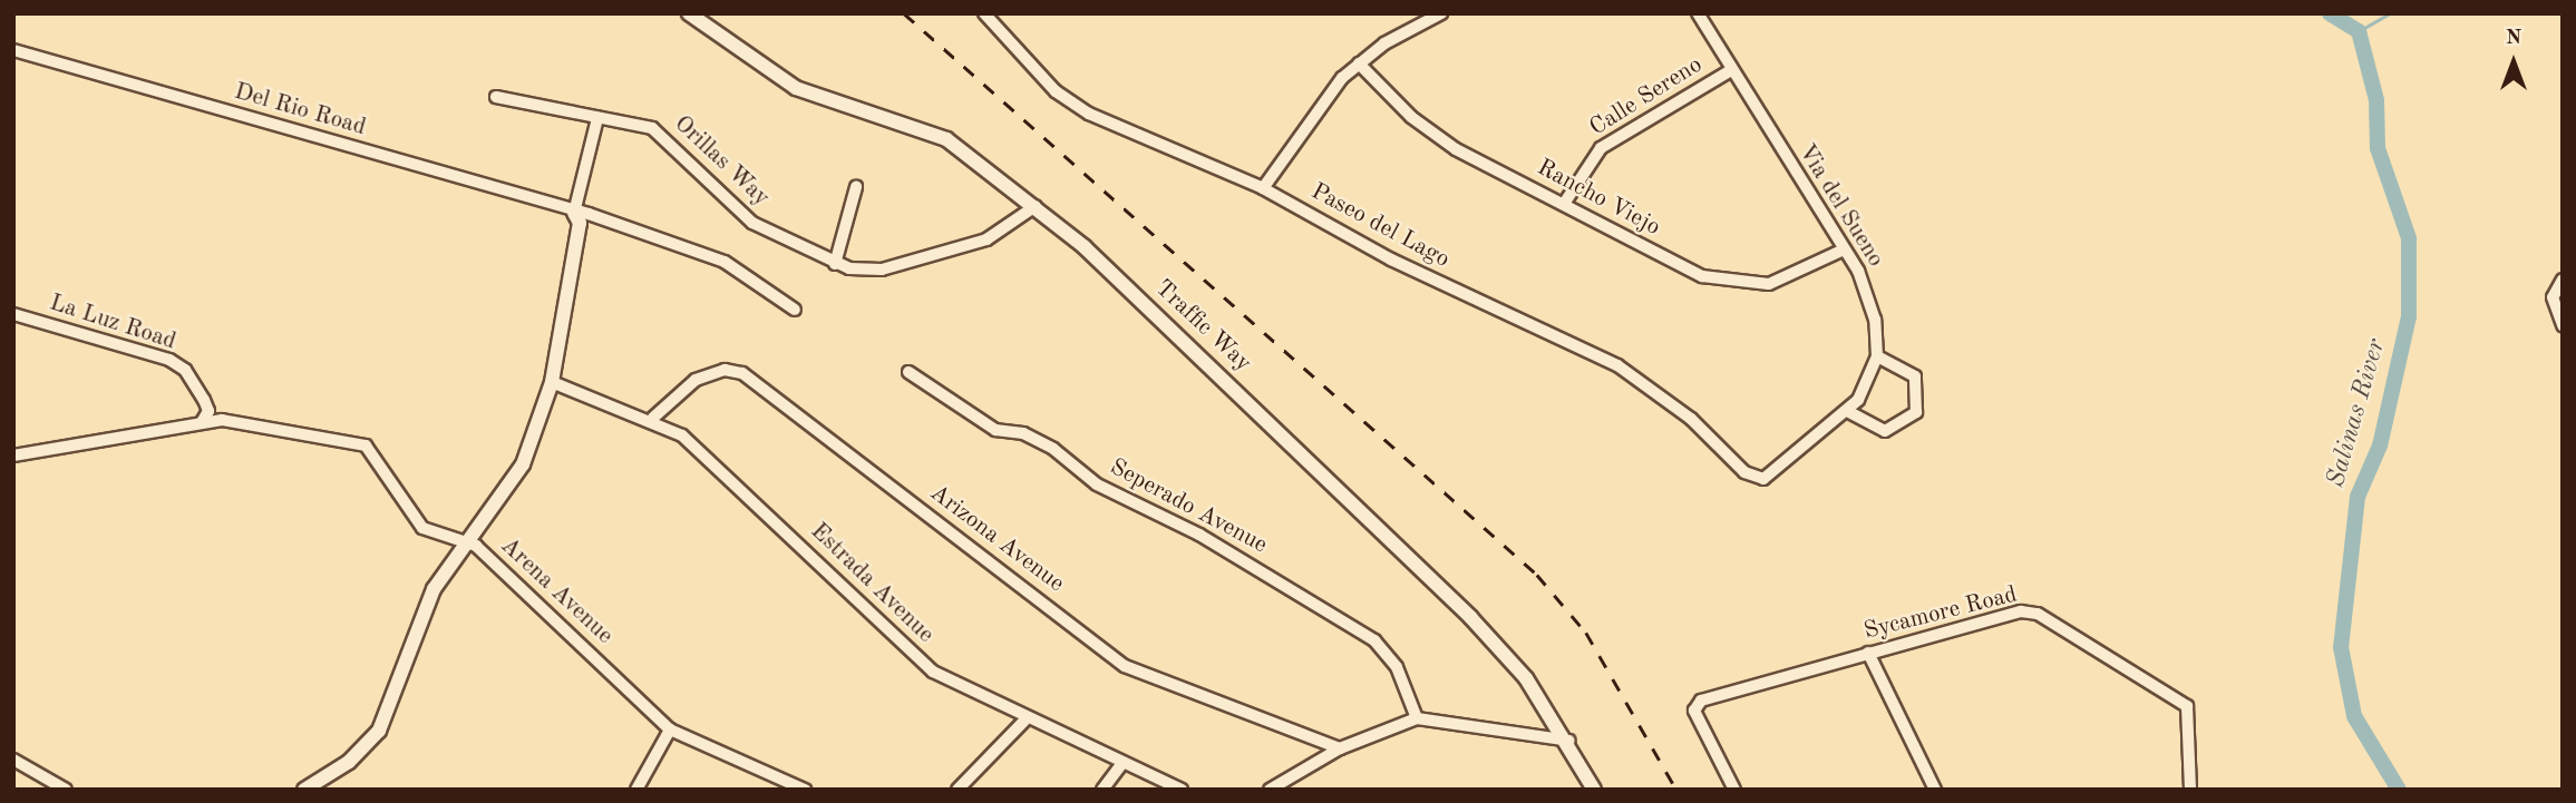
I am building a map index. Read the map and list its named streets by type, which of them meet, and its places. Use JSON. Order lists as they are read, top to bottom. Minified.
{"streets":{"street":["Calle Sereno","Del Rio Road","Orillas Way","Rancho Viejo","Via del Sueno","Paseo del Lago","La Luz Road","Traffic Way","Seperado Avenue","Arizona Avenue","Estrada Avenue","Arena Avenue","Sycamore Road"]},"crossings":[["Calle Sereno","Rancho Viejo"],["Calle Sereno","Via del Sueno"],["Orillas Way","Traffic Way"],["Rancho Viejo","Via del Sueno"],["La Luz Road","Arena Avenue"],["Arizona Avenue","Estrada Avenue"]],"water":["Salinas River"],"north":"top"}
